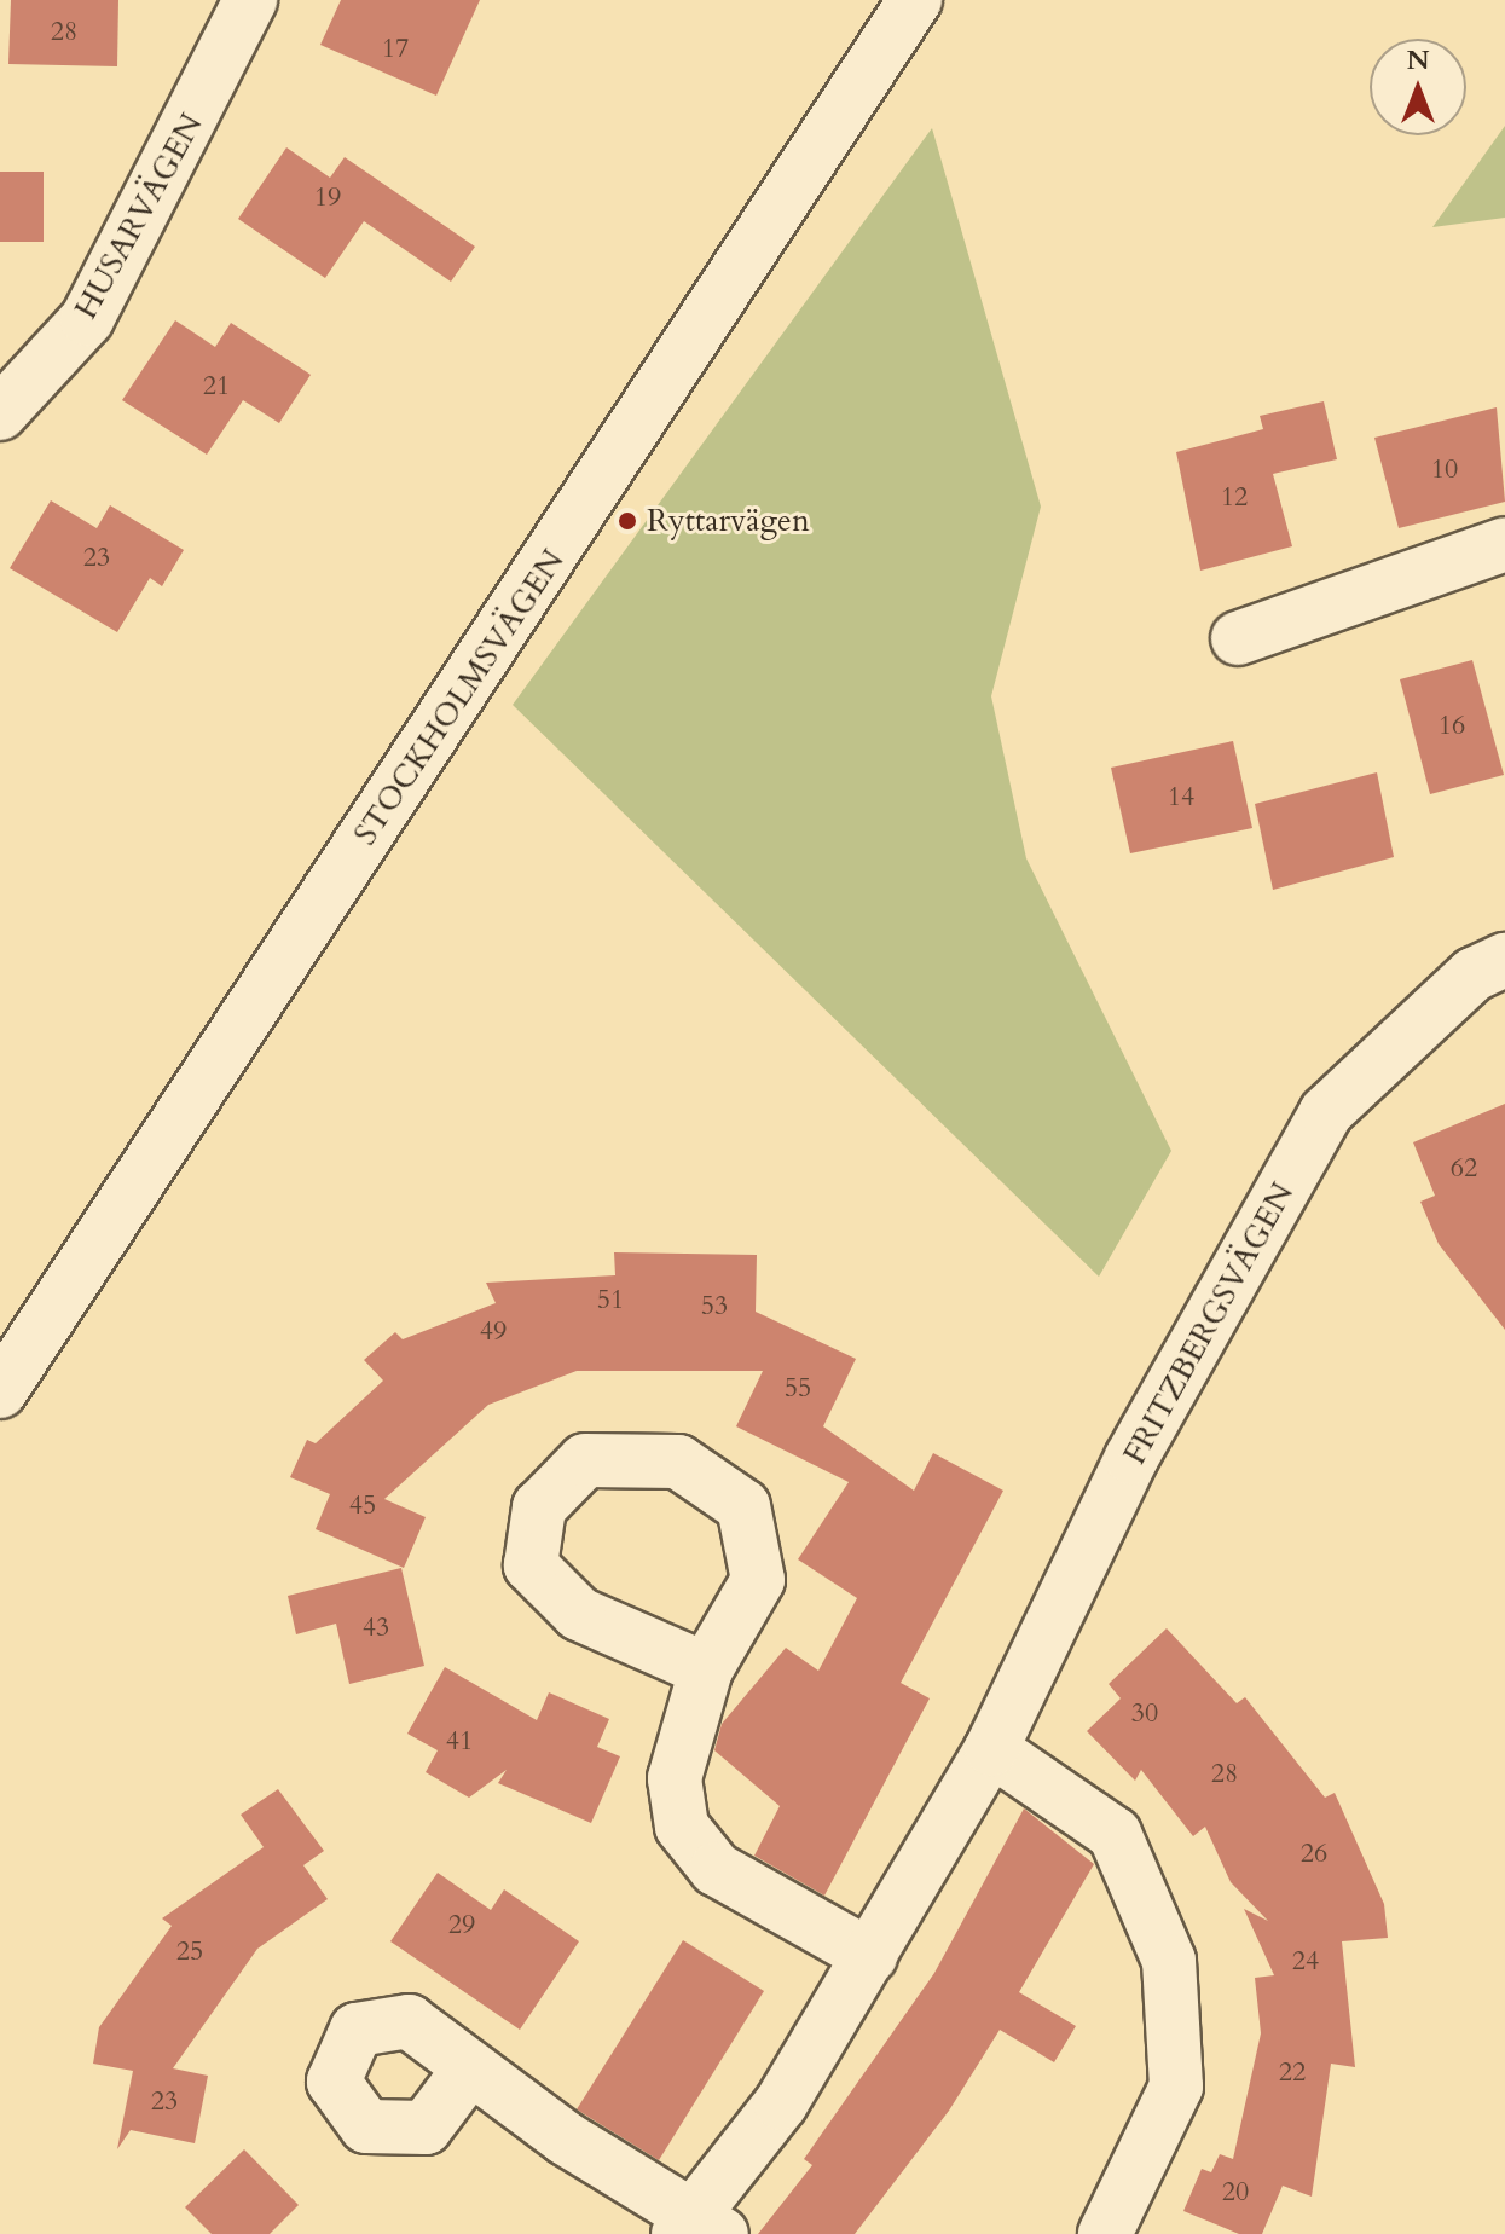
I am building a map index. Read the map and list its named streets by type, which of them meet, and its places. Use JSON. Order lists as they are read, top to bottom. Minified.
{"streets":{"street":["HUSARVÄGEN","STOCKHOLMSVÄGEN","FRITZBERGSVÄGEN"]},"places":["Ryttarvägen"],"house_numbers":["28","17","19","21","10","12","23","16","14","62","51","53","49","55","45","43","30","41","28","26","29","25","24","22","23","20"],"north":"top"}
